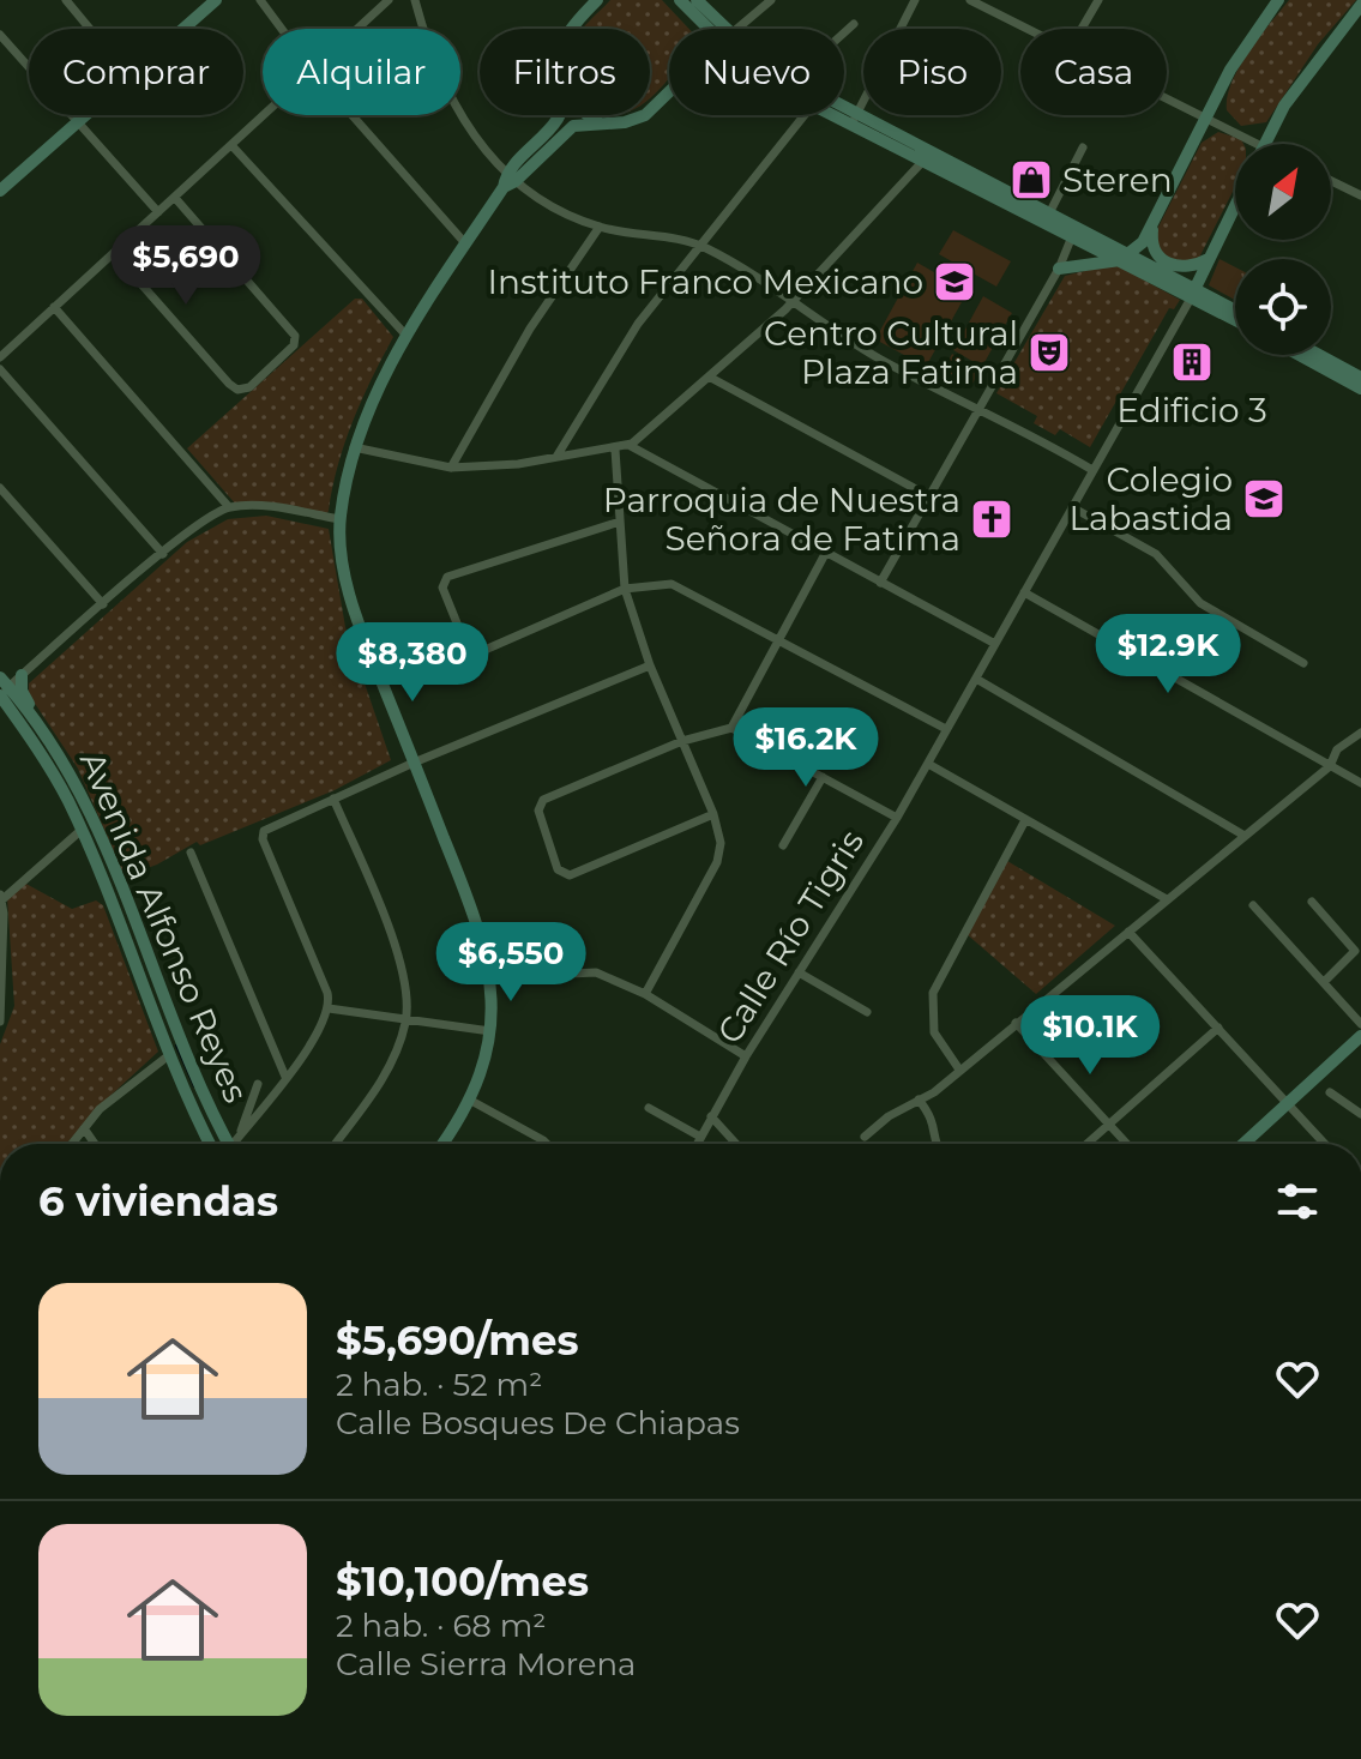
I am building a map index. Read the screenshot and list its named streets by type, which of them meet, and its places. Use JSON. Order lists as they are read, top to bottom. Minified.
{"streets":{"main road":["Avenida Alfonso Reyes"],"street":["Calle Río Tigris"]},"places":{"shop":["Steren"],"school or university":["Instituto Franco Mexicano","Colegio Labastida"],"theatre":["Centro Cultural Plaza Fatima"],"building":["Edificio 3"],"church":["Parroquia de Nuestra Señora de Fatima"]},"north":"top right","page":{"chip":["Comprar","Alquilar","Filtros","Nuevo","Piso","Casa"],"price":["$5,690","$12.9K","$8,380","$16.2K","$6,550","$10.1K"],"heading":"6 viviendas","list":[{"name":"$5,690/mes","note":"2 hab. · 52 m² · Calle Bosques De Chiapas"},{"name":"$10,100/mes","note":"2 hab. · 68 m² · Calle Sierra Morena"}]}}
